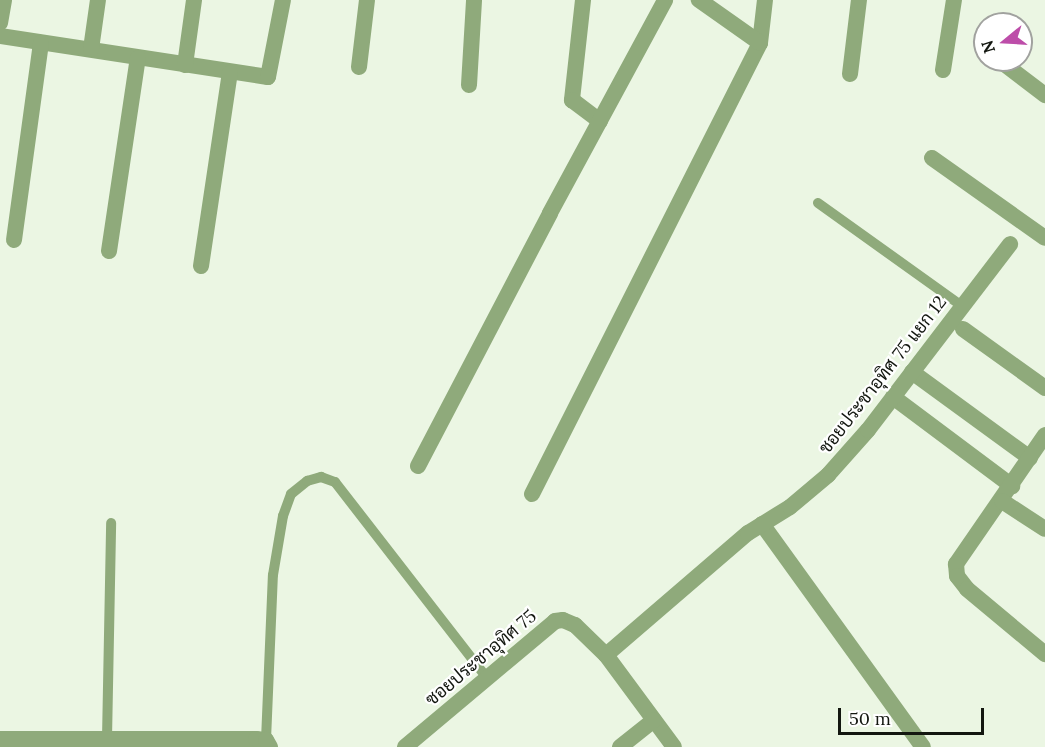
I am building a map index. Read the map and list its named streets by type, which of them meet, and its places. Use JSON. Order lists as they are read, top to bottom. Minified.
{"streets":{"street":["ชอยประชาอุทิศ 75 แยก 12","ซอยประชาอุทิศ 75"]},"crossings":[["ชอยประชาอุทิศ 75 แยก 12","ซอยประชาอุทิศ 75"]],"scale_bar":"50 m","north":"left"}
